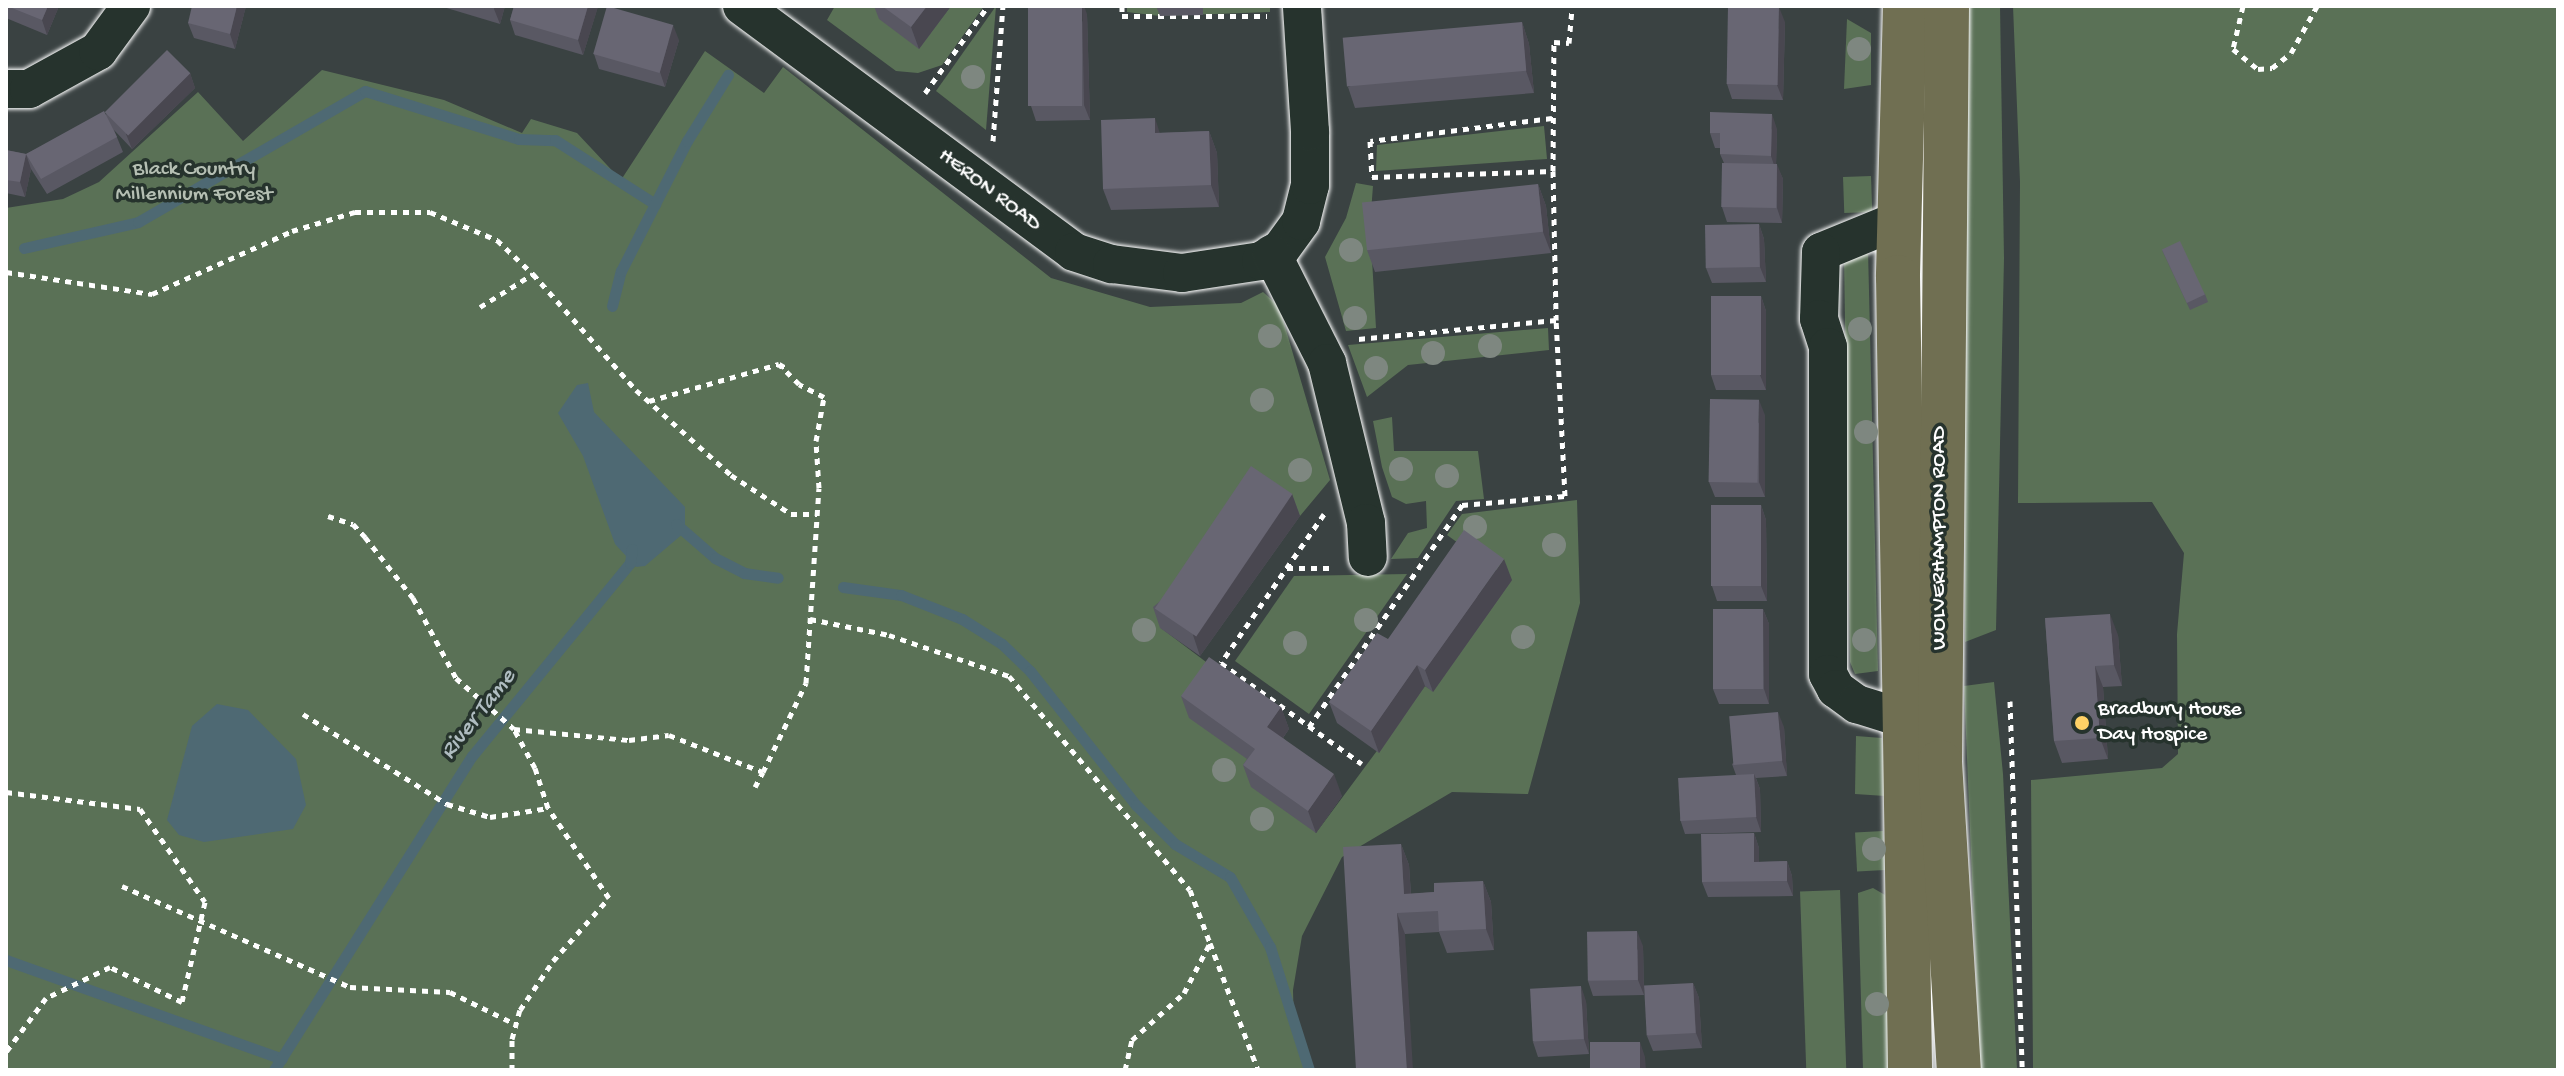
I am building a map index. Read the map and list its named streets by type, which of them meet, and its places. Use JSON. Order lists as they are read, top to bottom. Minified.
{"streets":{"highway":["WOLVERHAMPTON ROAD"],"street":["HERON ROAD"]},"water":["River Tame"],"parks":["Black Country Millennium Forest"],"places":["Bradbury House Day Hospice"]}
